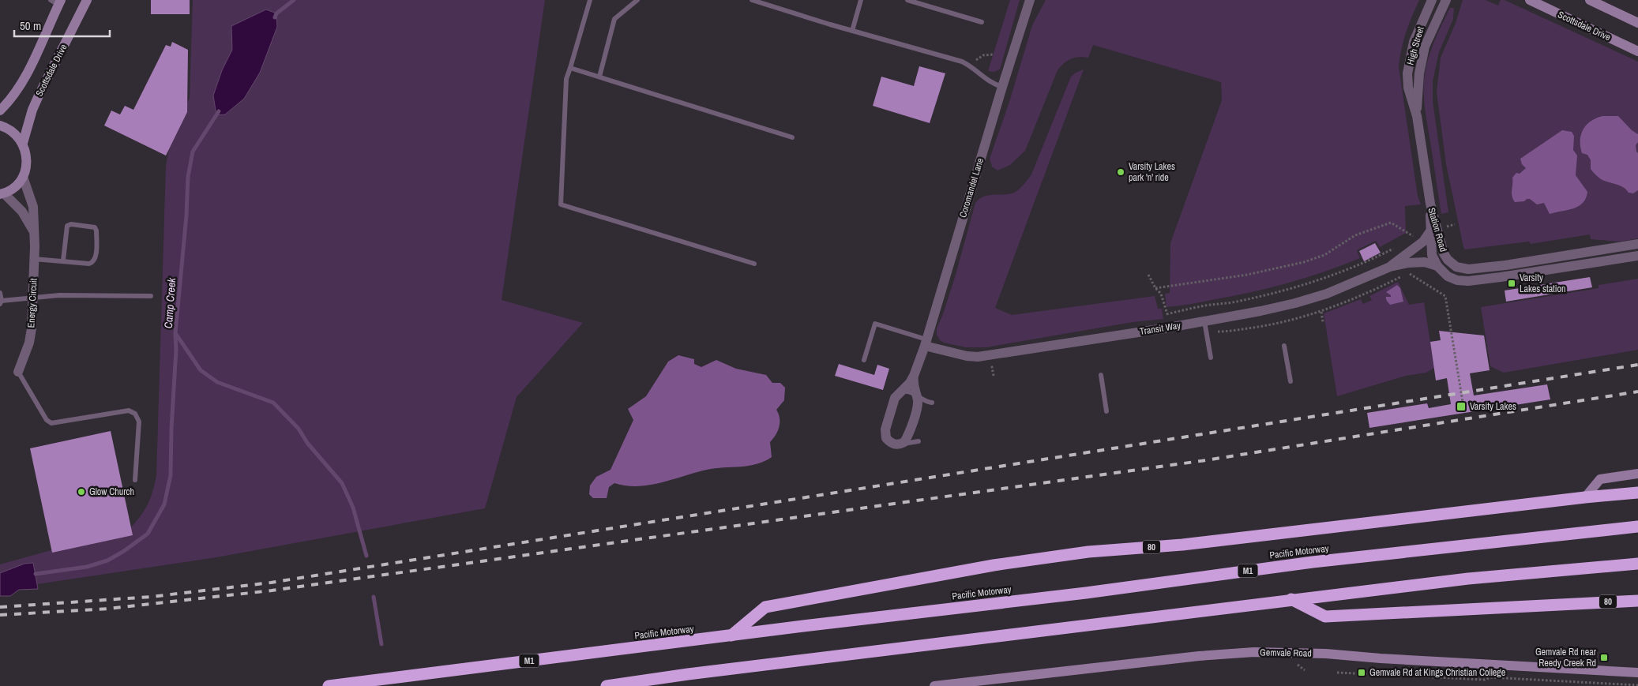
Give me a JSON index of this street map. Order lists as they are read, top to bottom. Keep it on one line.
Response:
{"streets":{"highway":["80","Pacific Motorway","M1"],"main road":["Scottsdale Drive","Gemvale Road"],"street":["High Street","Coromandel Lane","Station Road","Energy Circuit","Transit Way"]},"crossings":[["High Street","Station Road"],["Coromandel Lane","Transit Way"],["Station Road","Transit Way"],["80","Pacific Motorway"]],"water":["Camp Creek"],"places":{"other":["Varsity Lakes park 'n' ride","Glow Church"],"transit":["Varsity Lakes station","Varsity Lakes","Gemvale Rd near Reedy Creek Rd","Gemvale Rd at Kings Christian College"]},"scale_bar":"50 m"}
